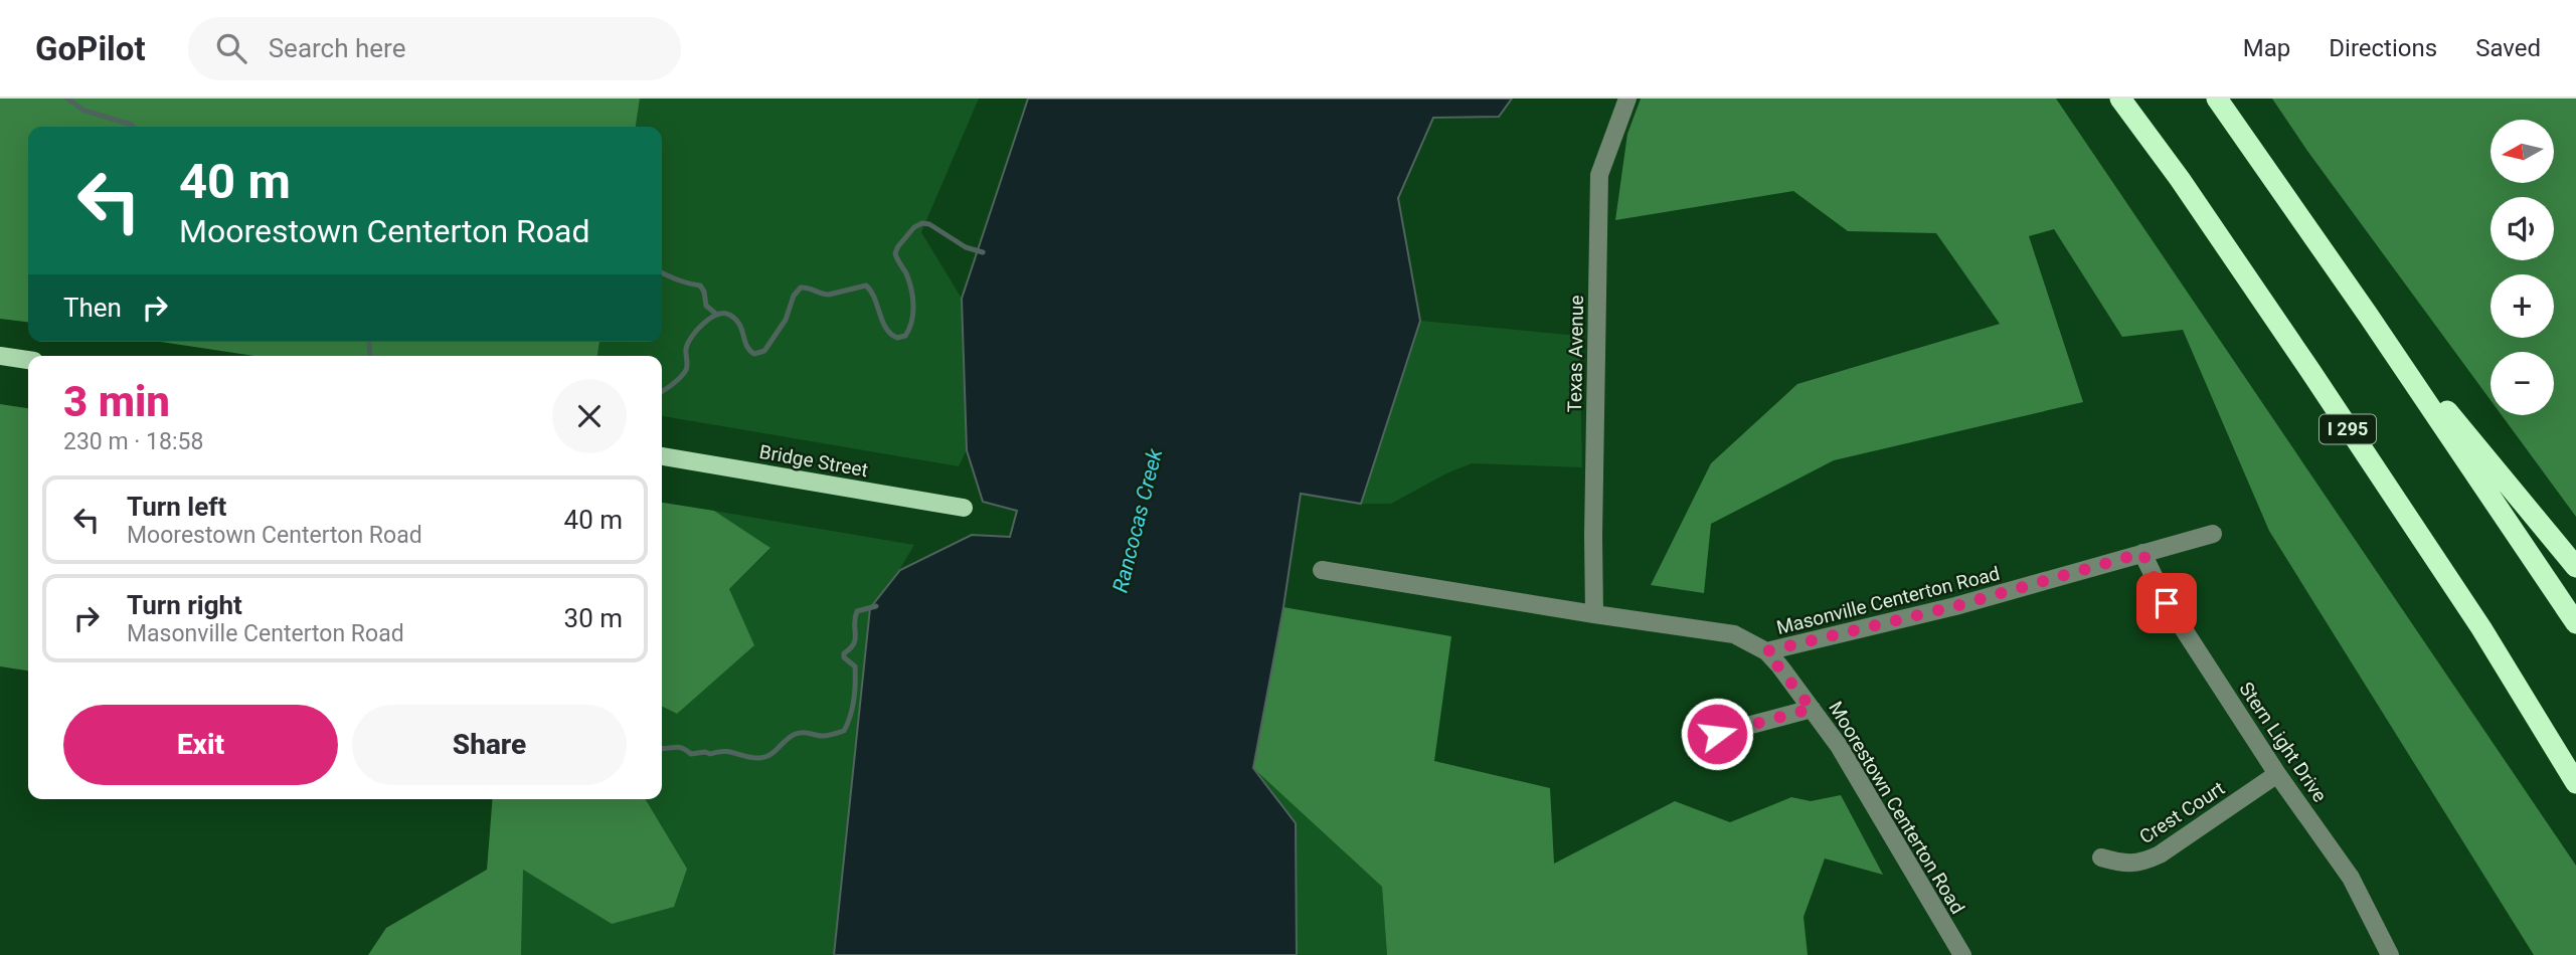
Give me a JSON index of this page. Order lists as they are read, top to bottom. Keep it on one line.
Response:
{"streets":{"highway":["I 295"],"main road":["Bridge Street"],"street":["Texas Avenue","Masonville Centerton Road","Stern Light Drive","Moorestown Centerton Road","Crest Court"]},"crossings":[["Texas Avenue","Masonville Centerton Road"],["Masonville Centerton Road","Stern Light Drive"],["Masonville Centerton Road","Moorestown Centerton Road"],["Stern Light Drive","Crest Court"]],"water":["Rancocas Creek"],"north":"left","page":{"header":"GoPilot","search":"Search here","nav":["Map","Directions","Saved"],"map_buttons":["+","−"],"turn":["40 m","Moorestown Centerton Road"],"then":"Then","heading":["3 min","230 m · 18:58"],"list":[{"name":"Turn left","note":"Moorestown Centerton Road","value":"40 m"},{"name":"Turn right","note":"Masonville Centerton Road","value":"30 m"}],"buttons":["Exit","Share"]}}
